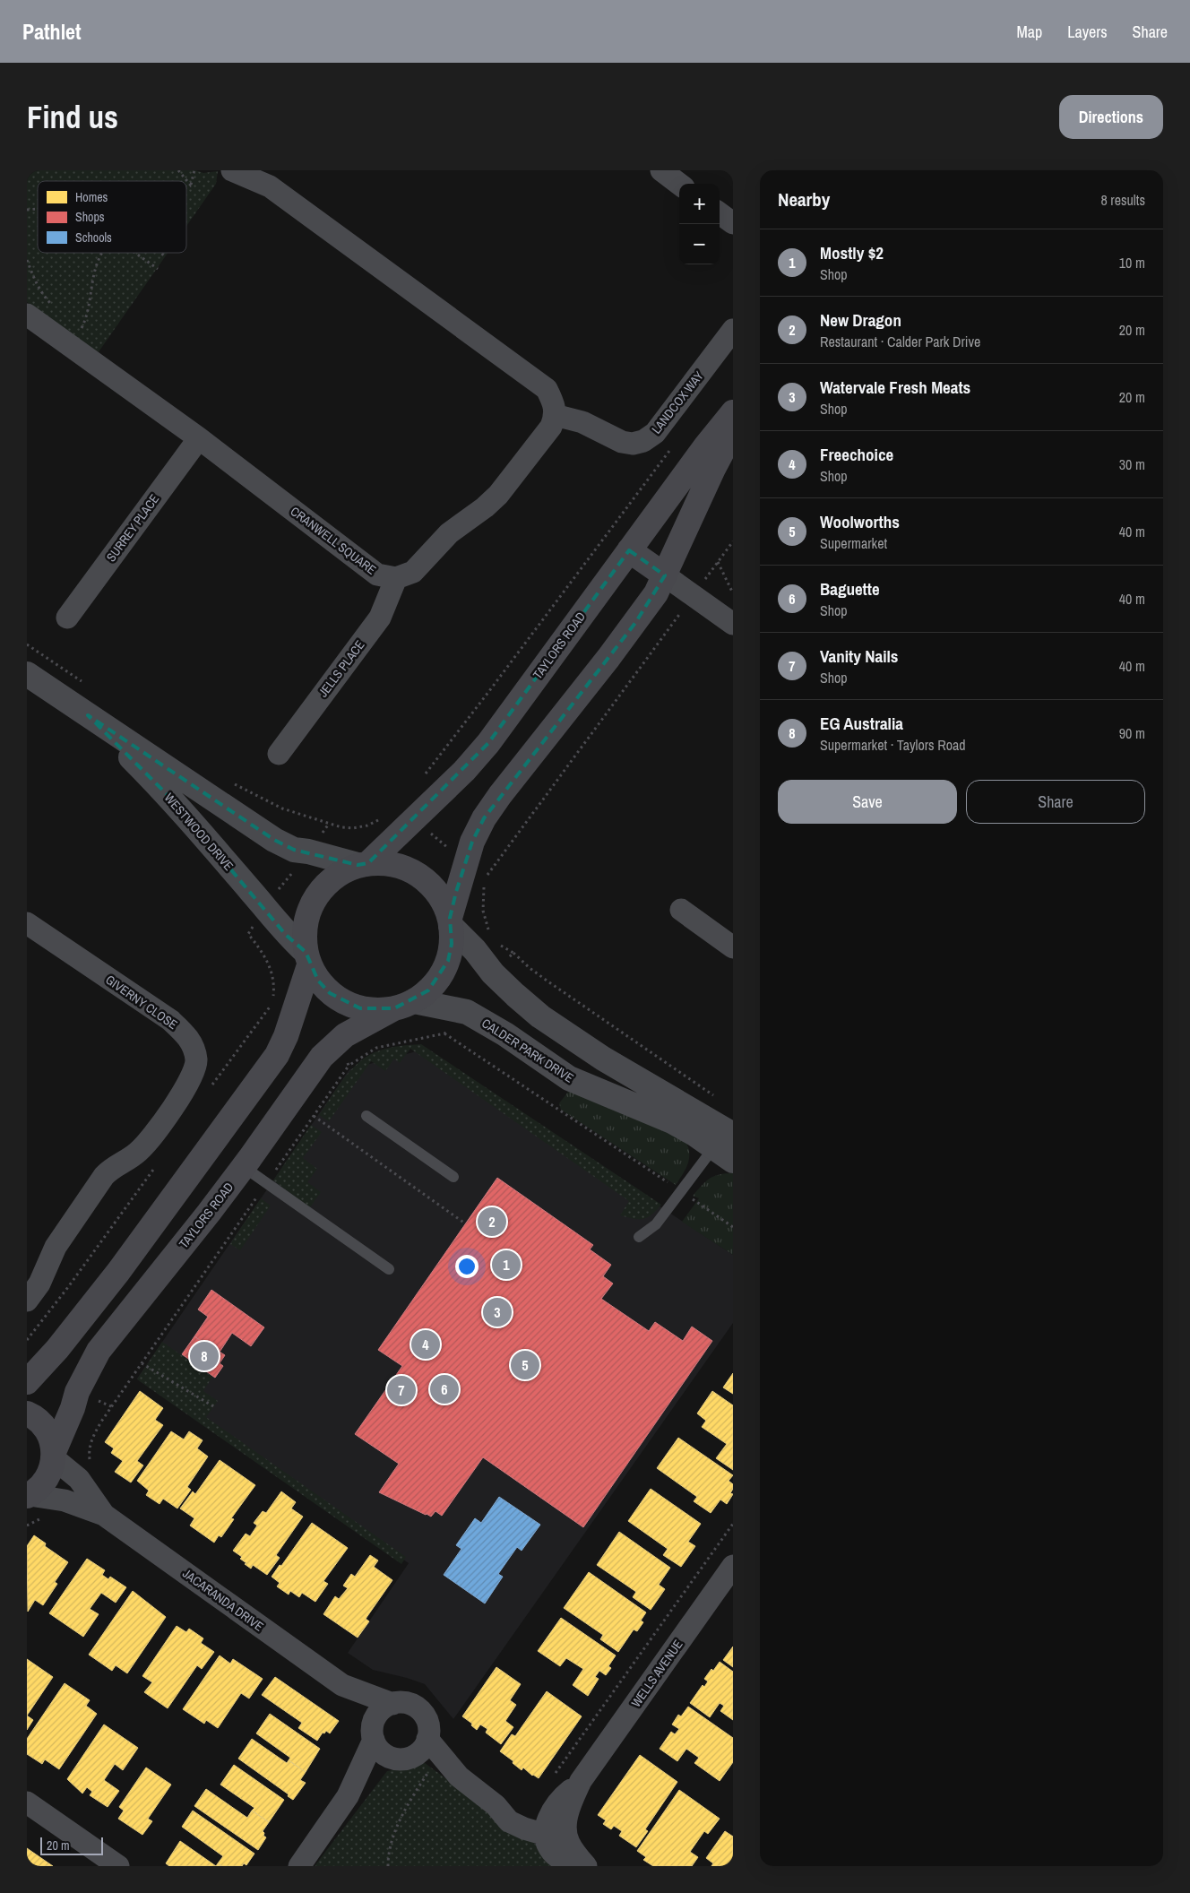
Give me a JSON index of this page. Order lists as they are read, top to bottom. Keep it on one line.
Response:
{"streets":{"main road":["TAYLORS ROAD"],"street":["LANDCOX WAY","SURREY PLACE","CRANWELL SQUARE","JELLS PLACE","WESTWOOD DRIVE","GIVERNY CLOSE","CALDER PARK DRIVE","JACARANDA DRIVE","WELLS AVENUE"]},"crossings":[["SURREY PLACE","CRANWELL SQUARE"],["CRANWELL SQUARE","JELLS PLACE"],["TAYLORS ROAD","WESTWOOD DRIVE"],["TAYLORS ROAD","CALDER PARK DRIVE"],["TAYLORS ROAD","JACARANDA DRIVE"],["WESTWOOD DRIVE","CALDER PARK DRIVE"]],"legend":["Homes","Shops","Schools"],"scale_bar":"20 m","page":{"header":"Pathlet","nav":["Map","Layers","Share"],"buttons":["Directions",["Save","Share"]],"title":"Find us","heading":["Nearby","8 results"],"map_buttons":["+","−"],"list":[{"mark":"1","name":"Mostly $2","note":"Shop","value":"10 m"},{"mark":"2","name":"New Dragon","note":"Restaurant · Calder Park Drive","value":"20 m"},{"mark":"3","name":"Watervale Fresh Meats","note":"Shop","value":"20 m"},{"mark":"4","name":"Freechoice","note":"Shop","value":"30 m"},{"mark":"5","name":"Woolworths","note":"Supermarket","value":"40 m"},{"mark":"6","name":"Baguette","note":"Shop","value":"40 m"},{"mark":"7","name":"Vanity Nails","note":"Shop","value":"40 m"},{"mark":"8","name":"EG Australia","note":"Supermarket · Taylors Road","value":"90 m"}],"pins":["2","1","3","4","8","5","6","7"],"scale":"20 m"}}
